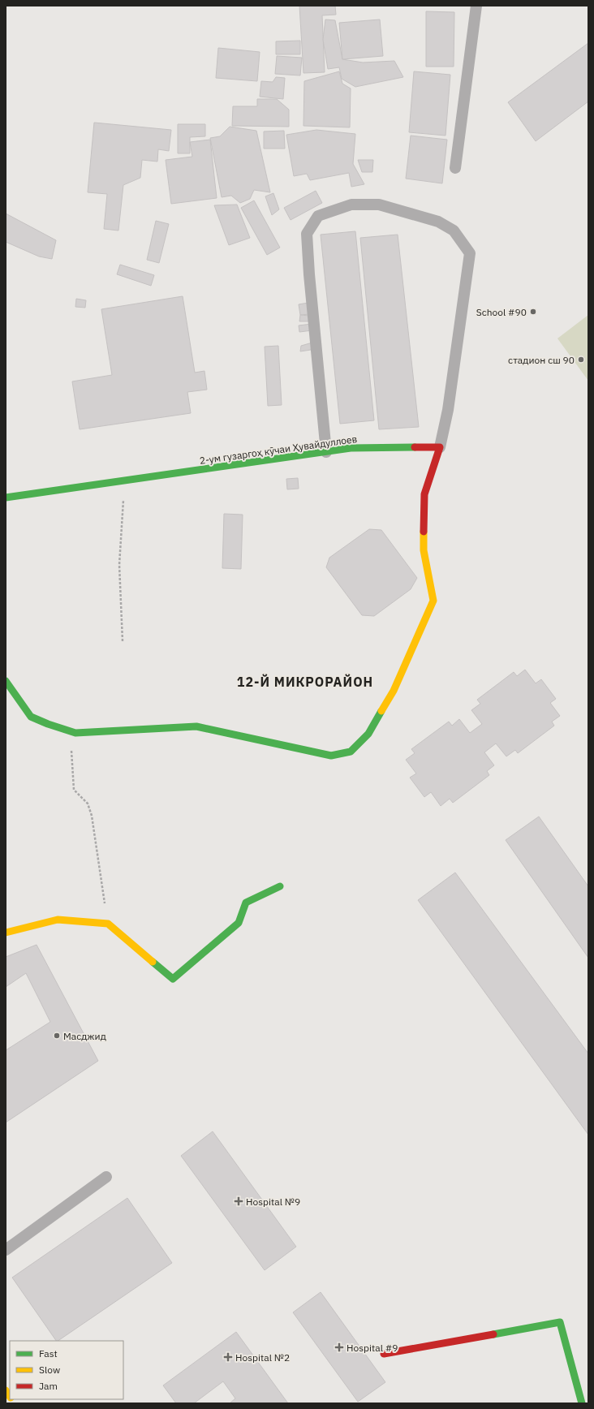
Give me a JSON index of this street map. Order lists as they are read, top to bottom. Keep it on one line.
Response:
{"streets":{"street":["2-ум гузаргоҳ кӯчаи Ҳувайдуллоев"]},"districts":["12-Й МИКРОРАЙОН"],"places":{"other":["School #90","стадион сш 90","Масджид"],"health":["Hospital №9","Hospital #9","Hospital №2"]},"legend":["Fast","Slow","Jam"]}
